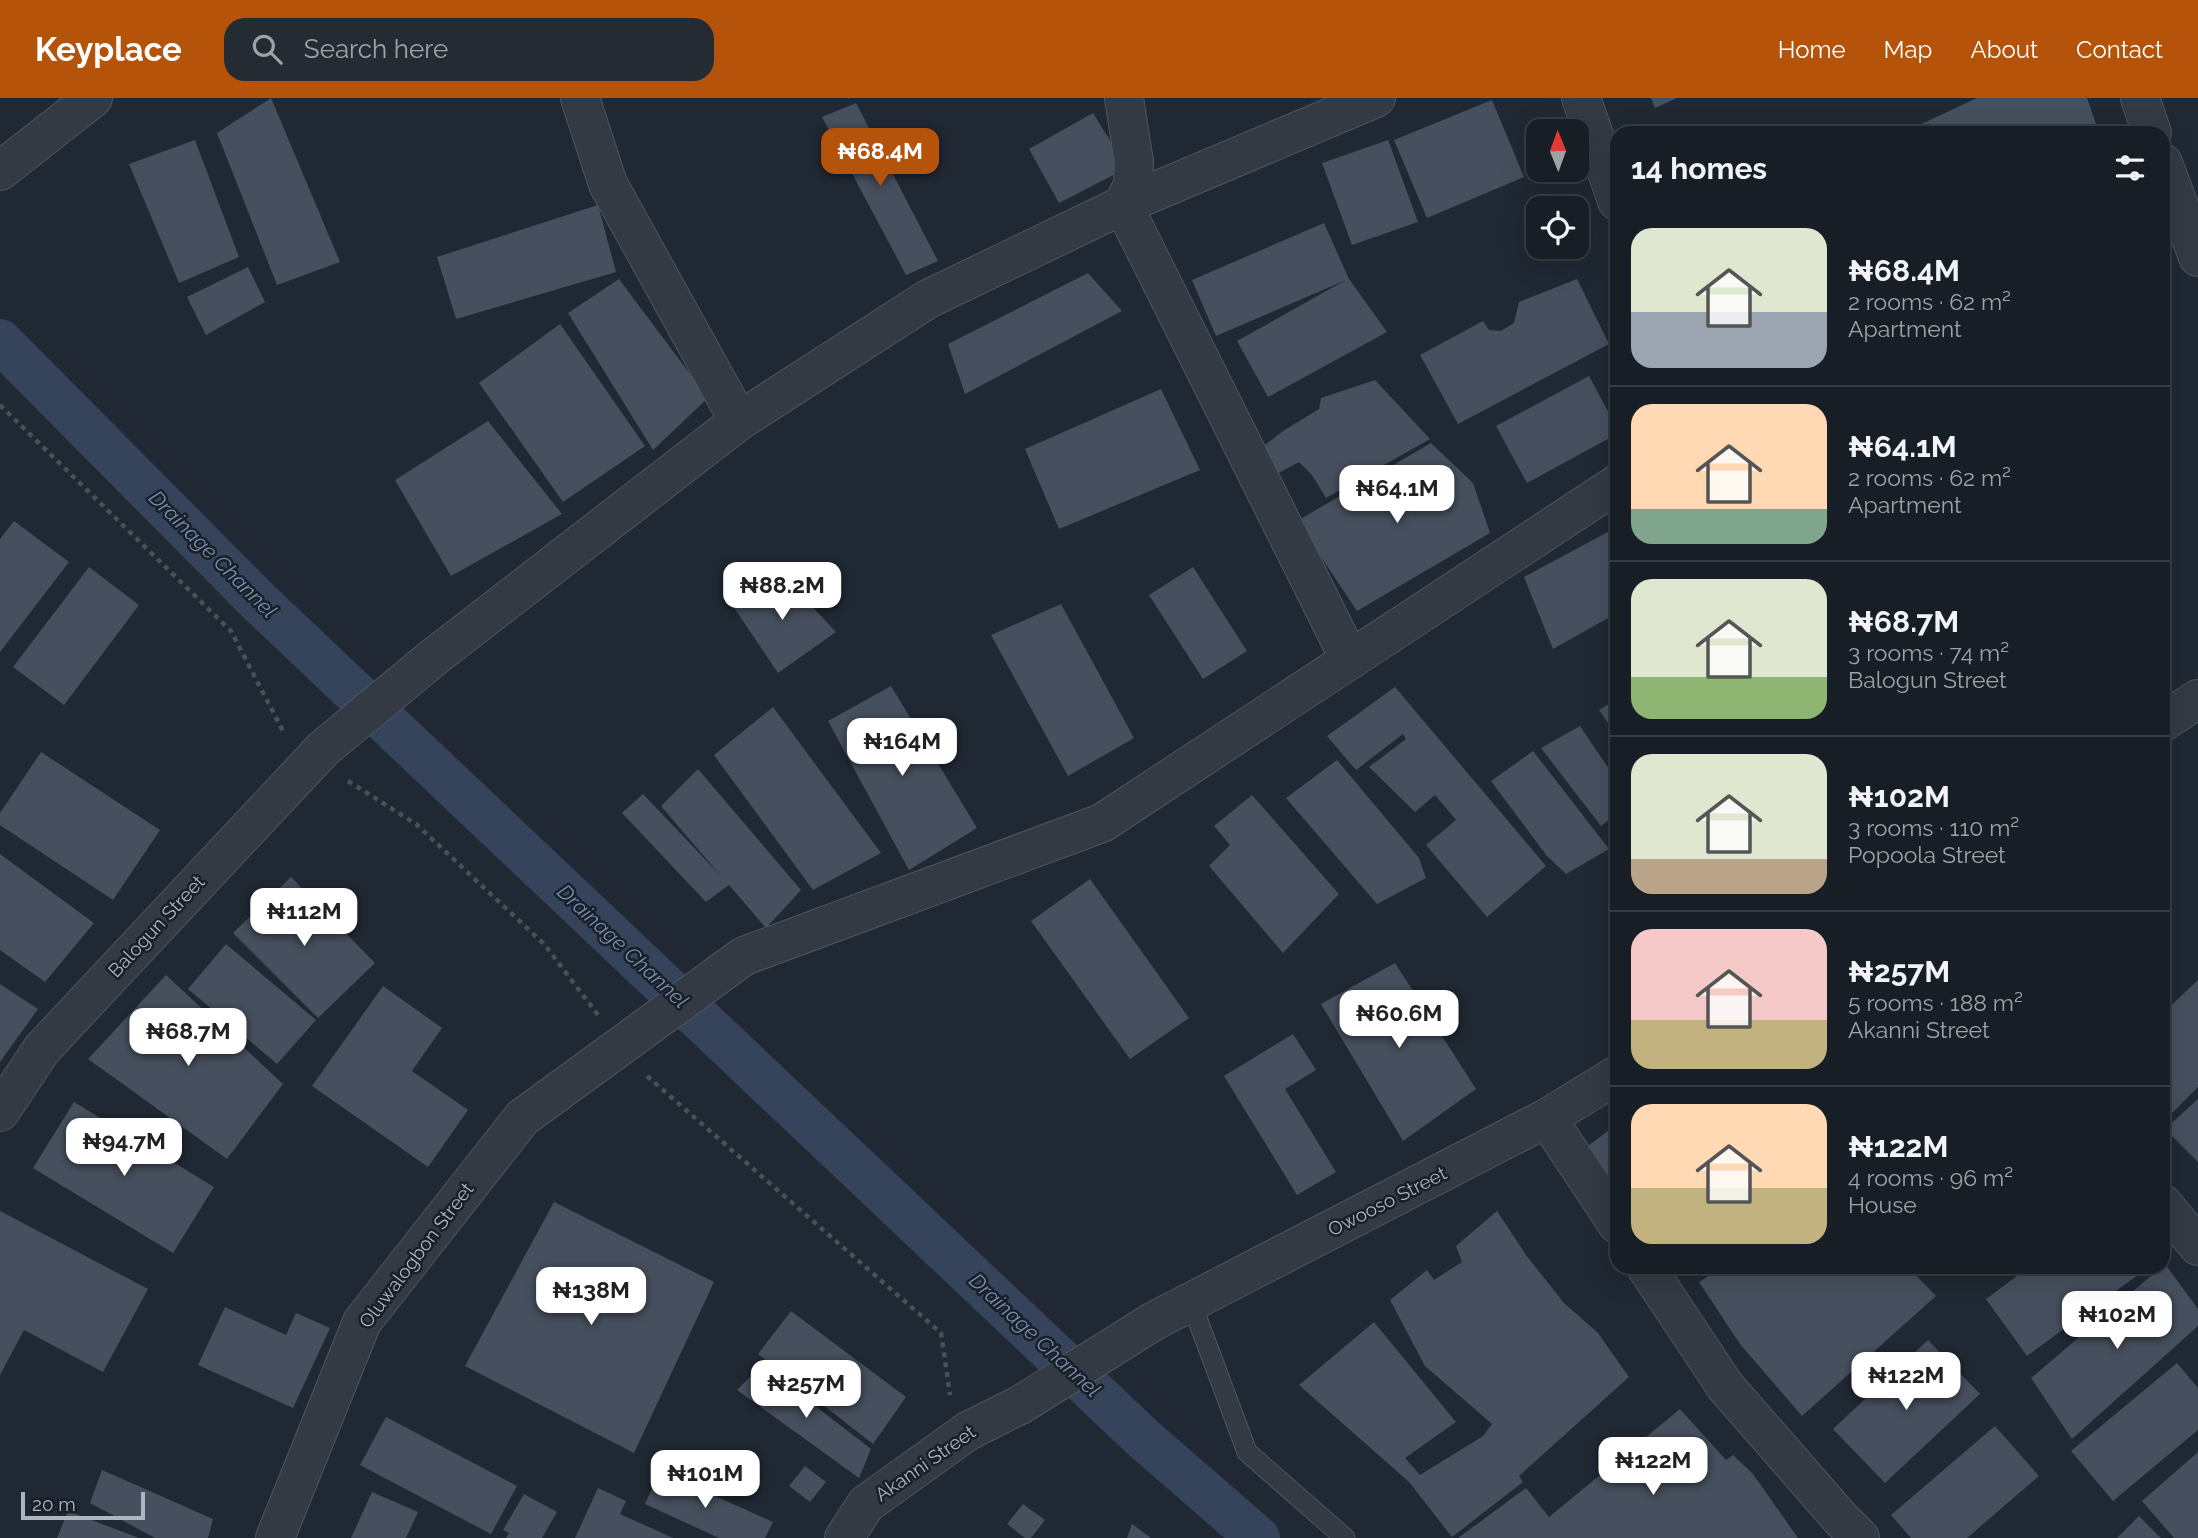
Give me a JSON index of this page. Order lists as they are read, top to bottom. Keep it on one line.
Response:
{"streets":{"street":["Balogun Street","Owooso Street","Oluwalogbon Street","Akanni Street"]},"crossings":[["Owooso Street","Akanni Street"]],"water":["Drainage Channel"],"scale_bar":"20 m","north":"top","page":{"header":"Keyplace","search":"Search here","nav":["Home","Map","About","Contact"],"heading":"14 homes","price":["₦68.4M","₦64.1M","₦88.2M","₦164M","₦112M","₦60.6M","₦68.7M","₦94.7M","₦138M","₦102M","₦122M","₦257M","₦122M","₦101M"],"list":[{"name":"₦68.4M","note":"2 rooms · 62 m² · Apartment"},{"name":"₦64.1M","note":"2 rooms · 62 m² · Apartment"},{"name":"₦68.7M","note":"3 rooms · 74 m² · Balogun Street"},{"name":"₦102M","note":"3 rooms · 110 m² · Popoola Street"},{"name":"₦257M","note":"5 rooms · 188 m² · Akanni Street"},{"name":"₦122M","note":"4 rooms · 96 m² · House"}],"scale":"20 m"}}
